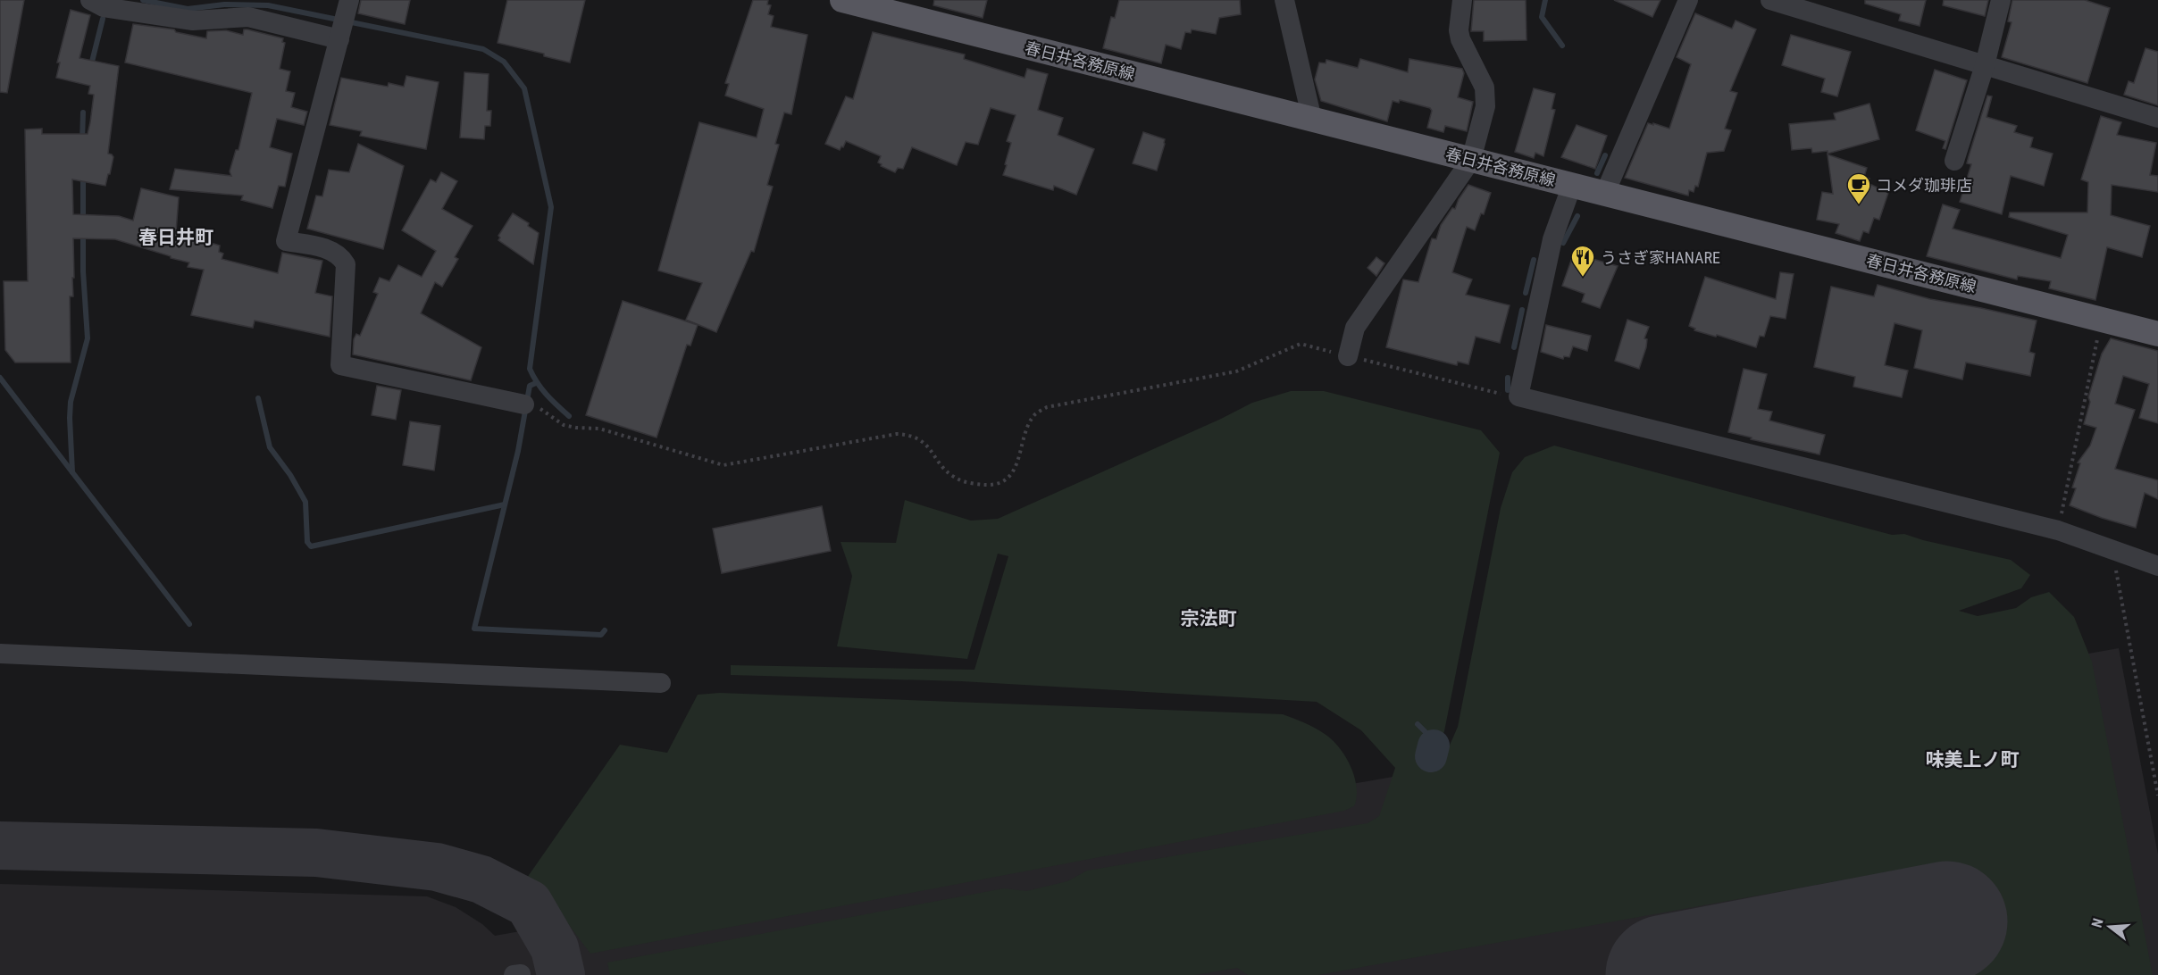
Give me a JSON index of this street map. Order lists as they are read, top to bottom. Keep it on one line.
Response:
{"streets":{"main road":["春日井各務原線"]},"districts":["春日井町","宗法町","味美上ノ町"],"places":{"cafe":["コメダ珈琲店"],"restaurant":["うさぎ家HANARE"]},"north":"left"}
